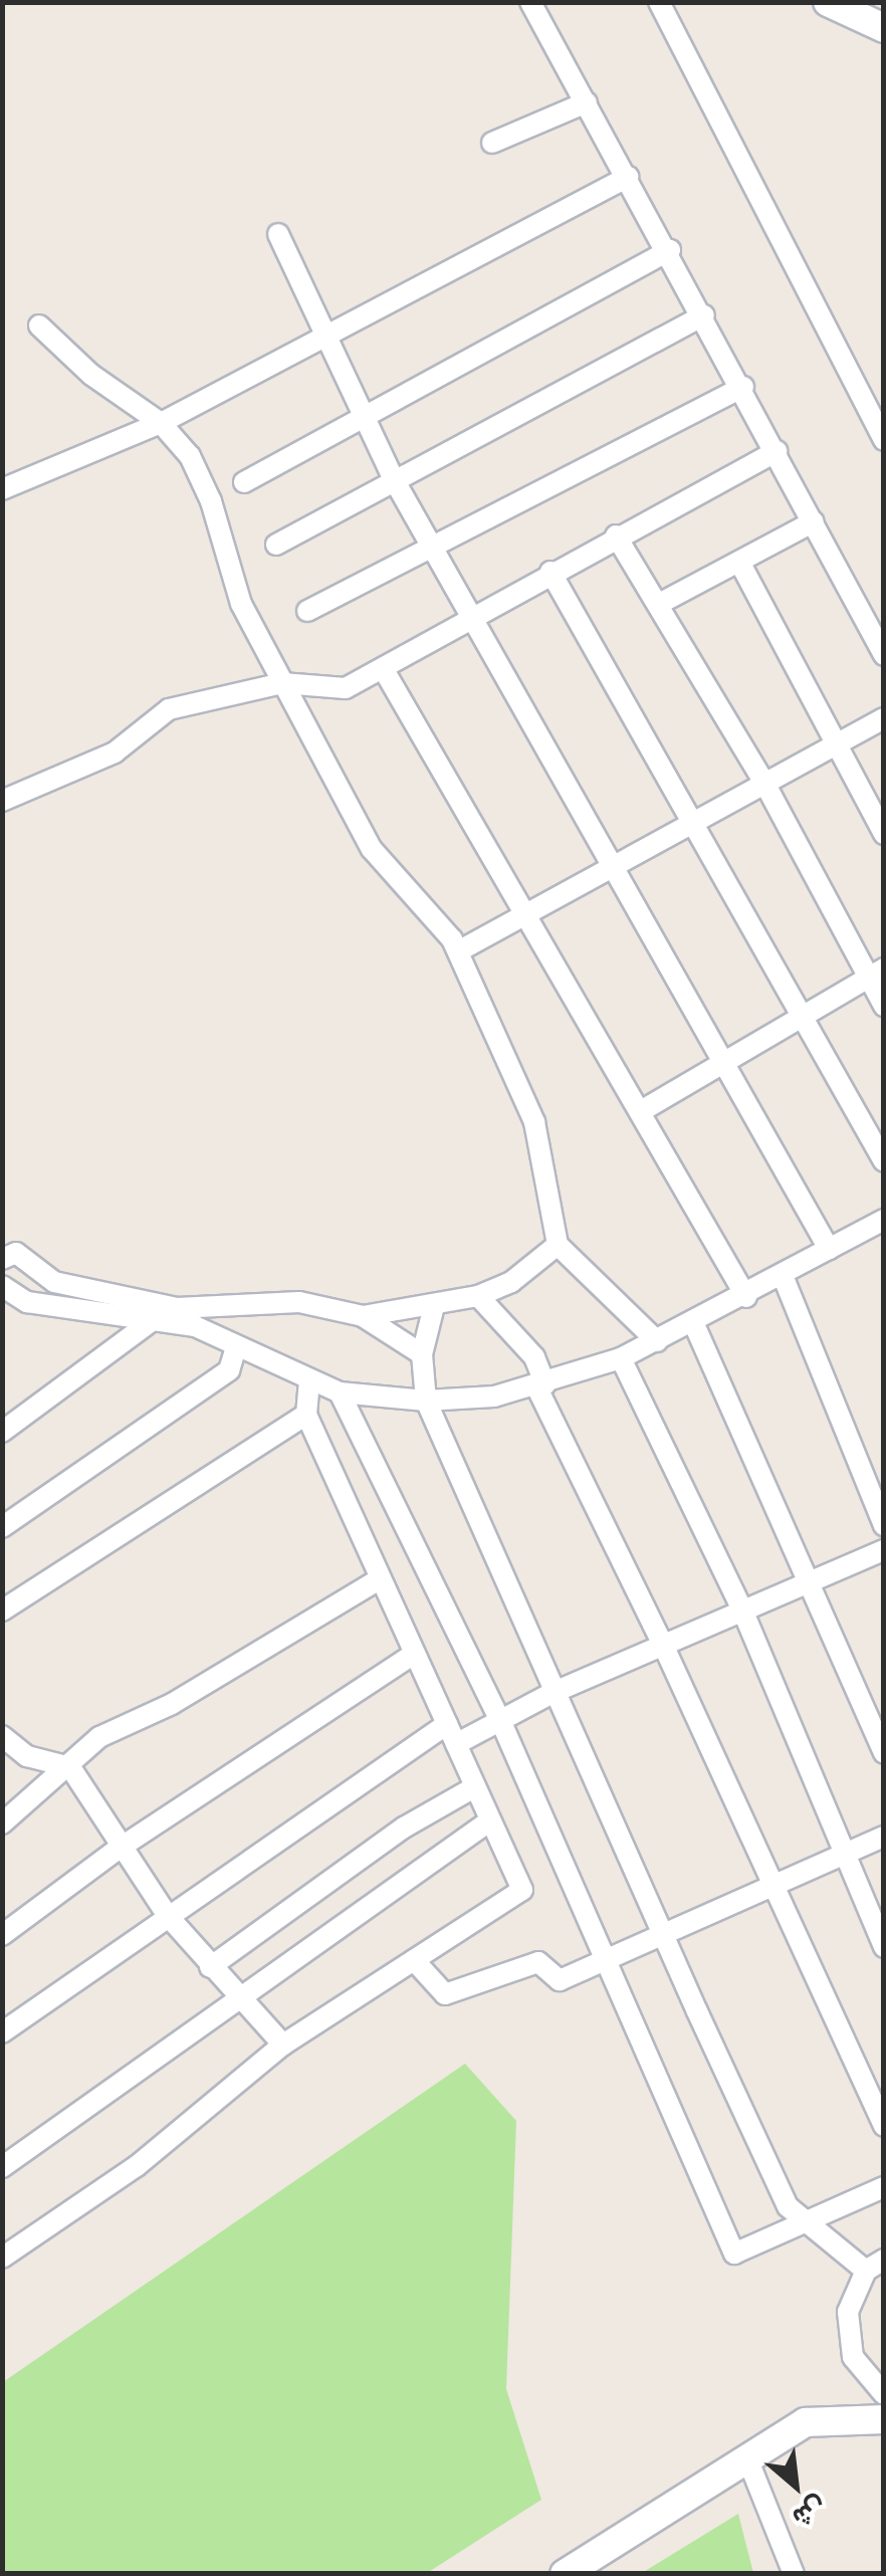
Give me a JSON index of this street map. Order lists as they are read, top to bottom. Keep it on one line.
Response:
{"north":"bottom right"}
